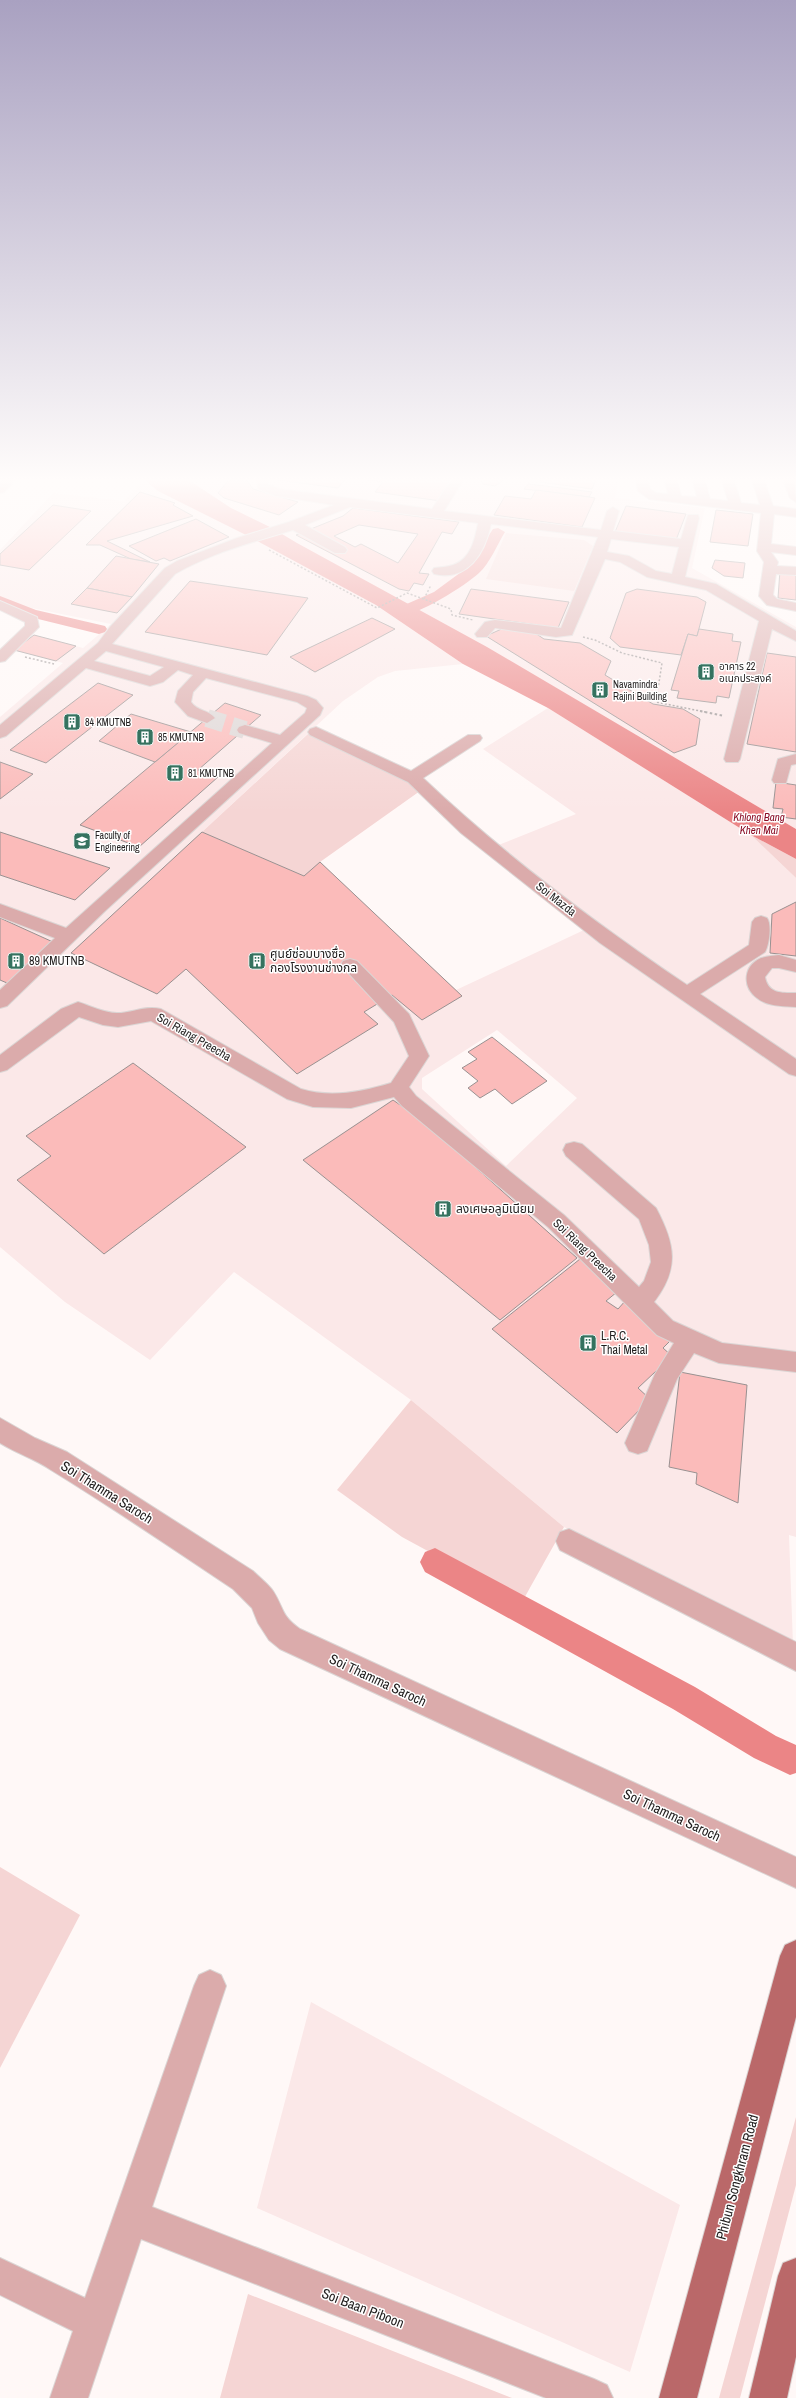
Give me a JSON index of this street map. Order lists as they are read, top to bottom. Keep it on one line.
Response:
{"streets":{"main road":["Phibun Songkhram Road"],"street":["Soi Mazda","Soi Riang Preecha","Soi Thamma Saroch","Soi Baan Piboon"]},"water":["Khlong Bang Khen Mai"],"places":{"building":["อาคาร 22 อเนกประสงค์","Navamindra Rajini Building","84 KMUTNB","85 KMUTNB","81 KMUTNB","89 KMUTNB","ศูนย์ซ่อมบางซื่อ กองโรงงานช่างกล","ลงเศษอลูมิเนียม","L.R.C. Thai Metal"],"school or university":["Faculty of Engineering"]}}
